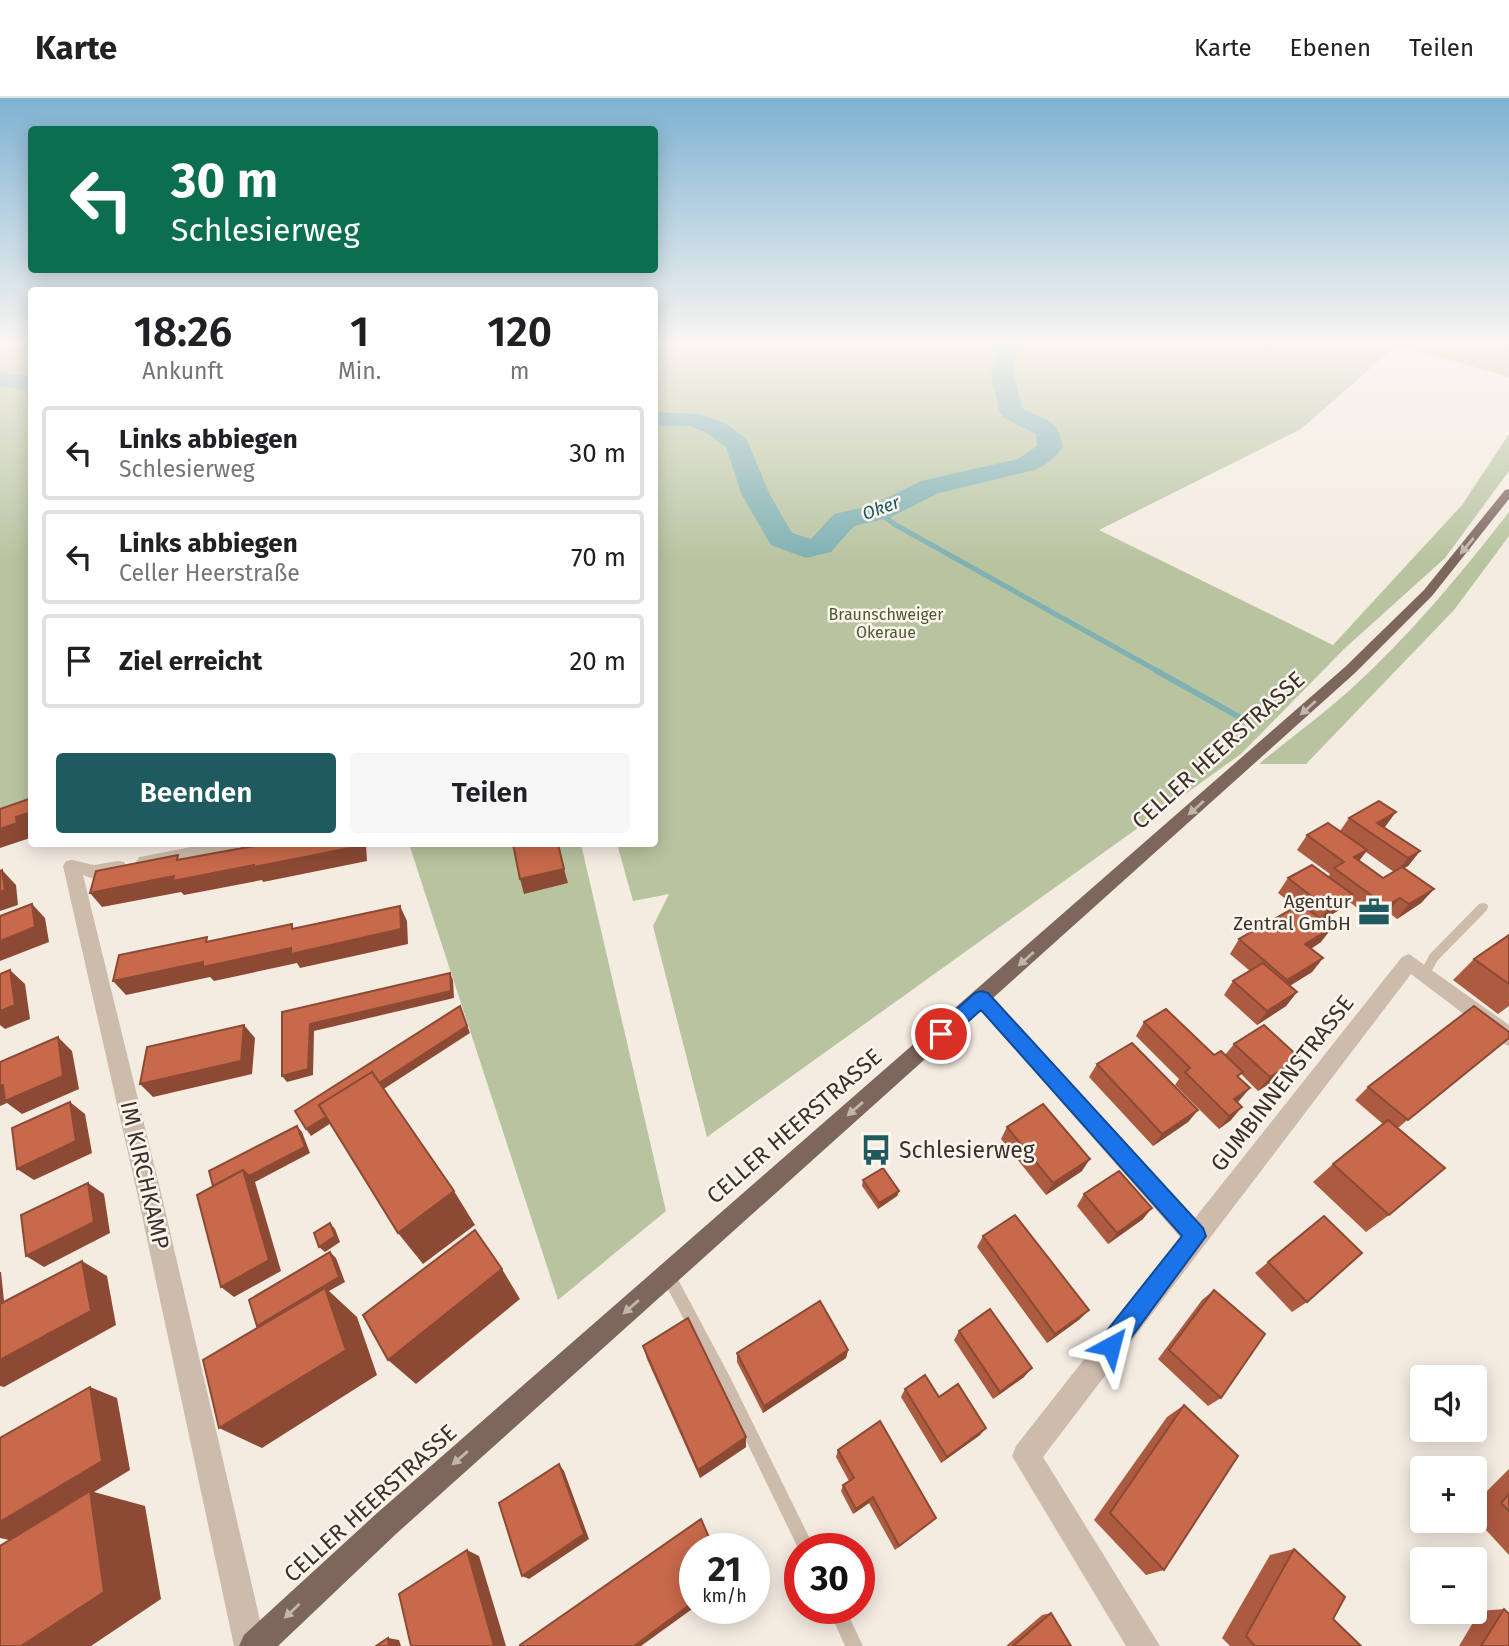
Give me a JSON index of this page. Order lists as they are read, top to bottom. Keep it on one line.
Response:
{"streets":{"main road":["CELLER HEERSTRASSE"],"street":["GUMBINNENSTRASSE","IM KIRCHKAMP"]},"crossings":[["CELLER HEERSTRASSE","IM KIRCHKAMP"]],"one_way":["CELLER HEERSTRASSE"],"water":["Oker"],"parks":["Braunschweiger Okeraue"],"places":{"office":["Agentur Zentral GmbH"],"bus stop":["Schlesierweg"]},"page":{"header":"Karte","nav":["Karte","Ebenen","Teilen"],"turn":["30 m","Schlesierweg"],"eta":["18:26","Ankunft","1","Min.","120","m"],"list":[{"name":"Links abbiegen","note":"Schlesierweg","value":"30 m"},{"name":"Links abbiegen","note":"Celler Heerstraße","value":"70 m"},{"name":"Ziel erreicht","value":"20 m"}],"buttons":["Beenden","Teilen"],"map_buttons":["+","−"],"speed":"21 km/h","limit":"30"}}
